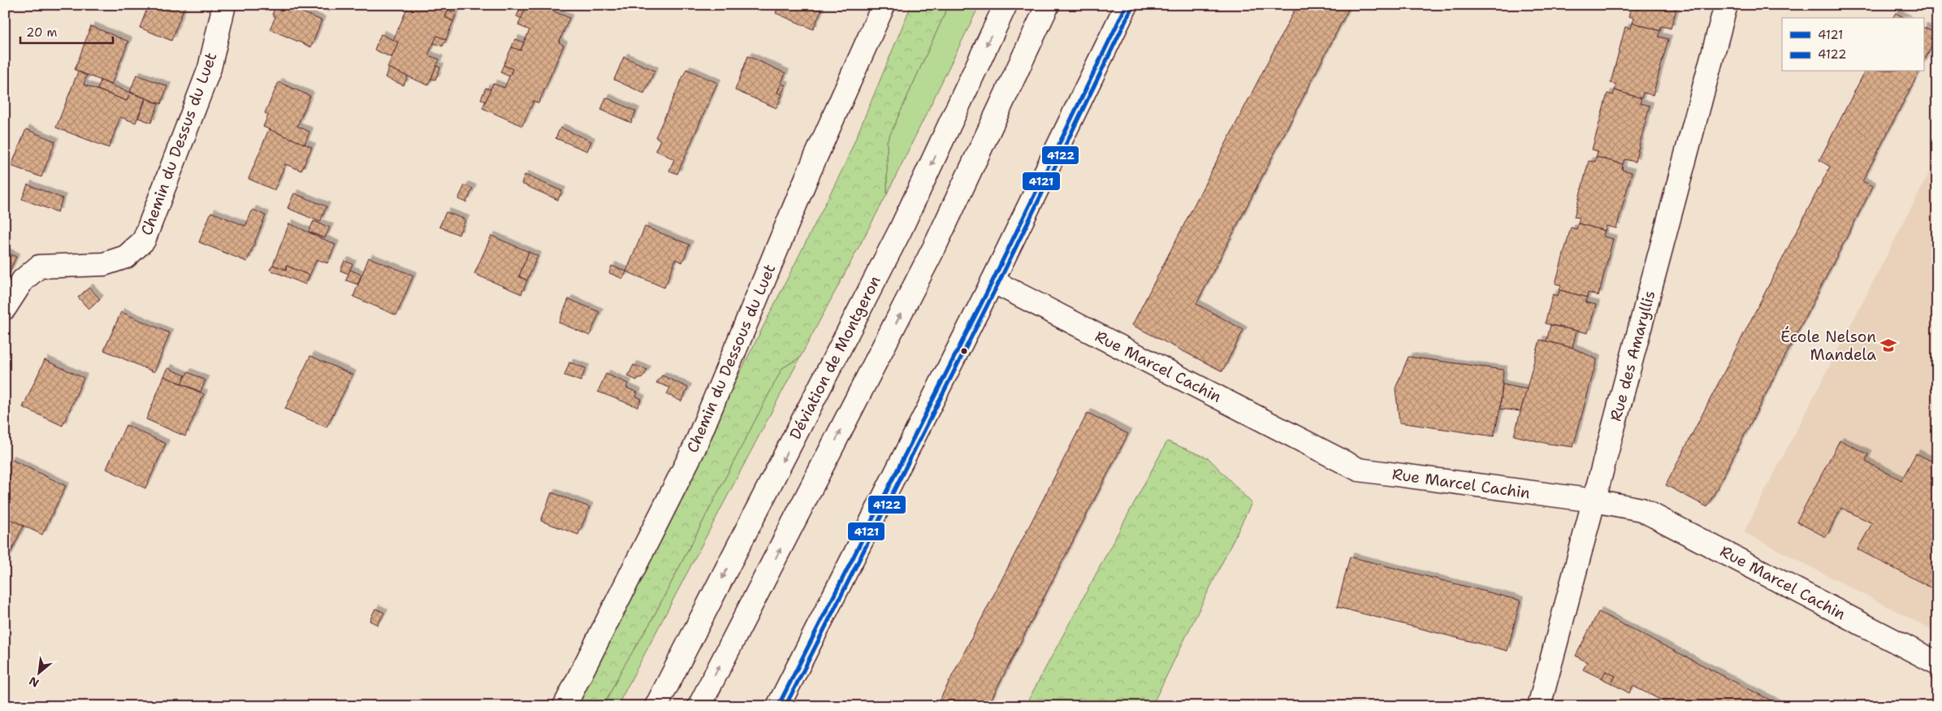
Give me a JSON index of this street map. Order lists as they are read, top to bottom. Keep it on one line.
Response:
{"streets":{"street":["Chemin du Dessus du Luet","Rue des Amaryllis","Déviation de Montgeron","Chemin du Dessous du Luet","Rue Marcel Cachin"]},"crossings":[["Rue des Amaryllis","Rue Marcel Cachin"]],"places":{"school or university":["École Nelson Mandela"]},"lines":["transit line 4121","transit line 4122"],"legend":["4121","4122"],"scale_bar":"20 m","north":"bottom left"}
